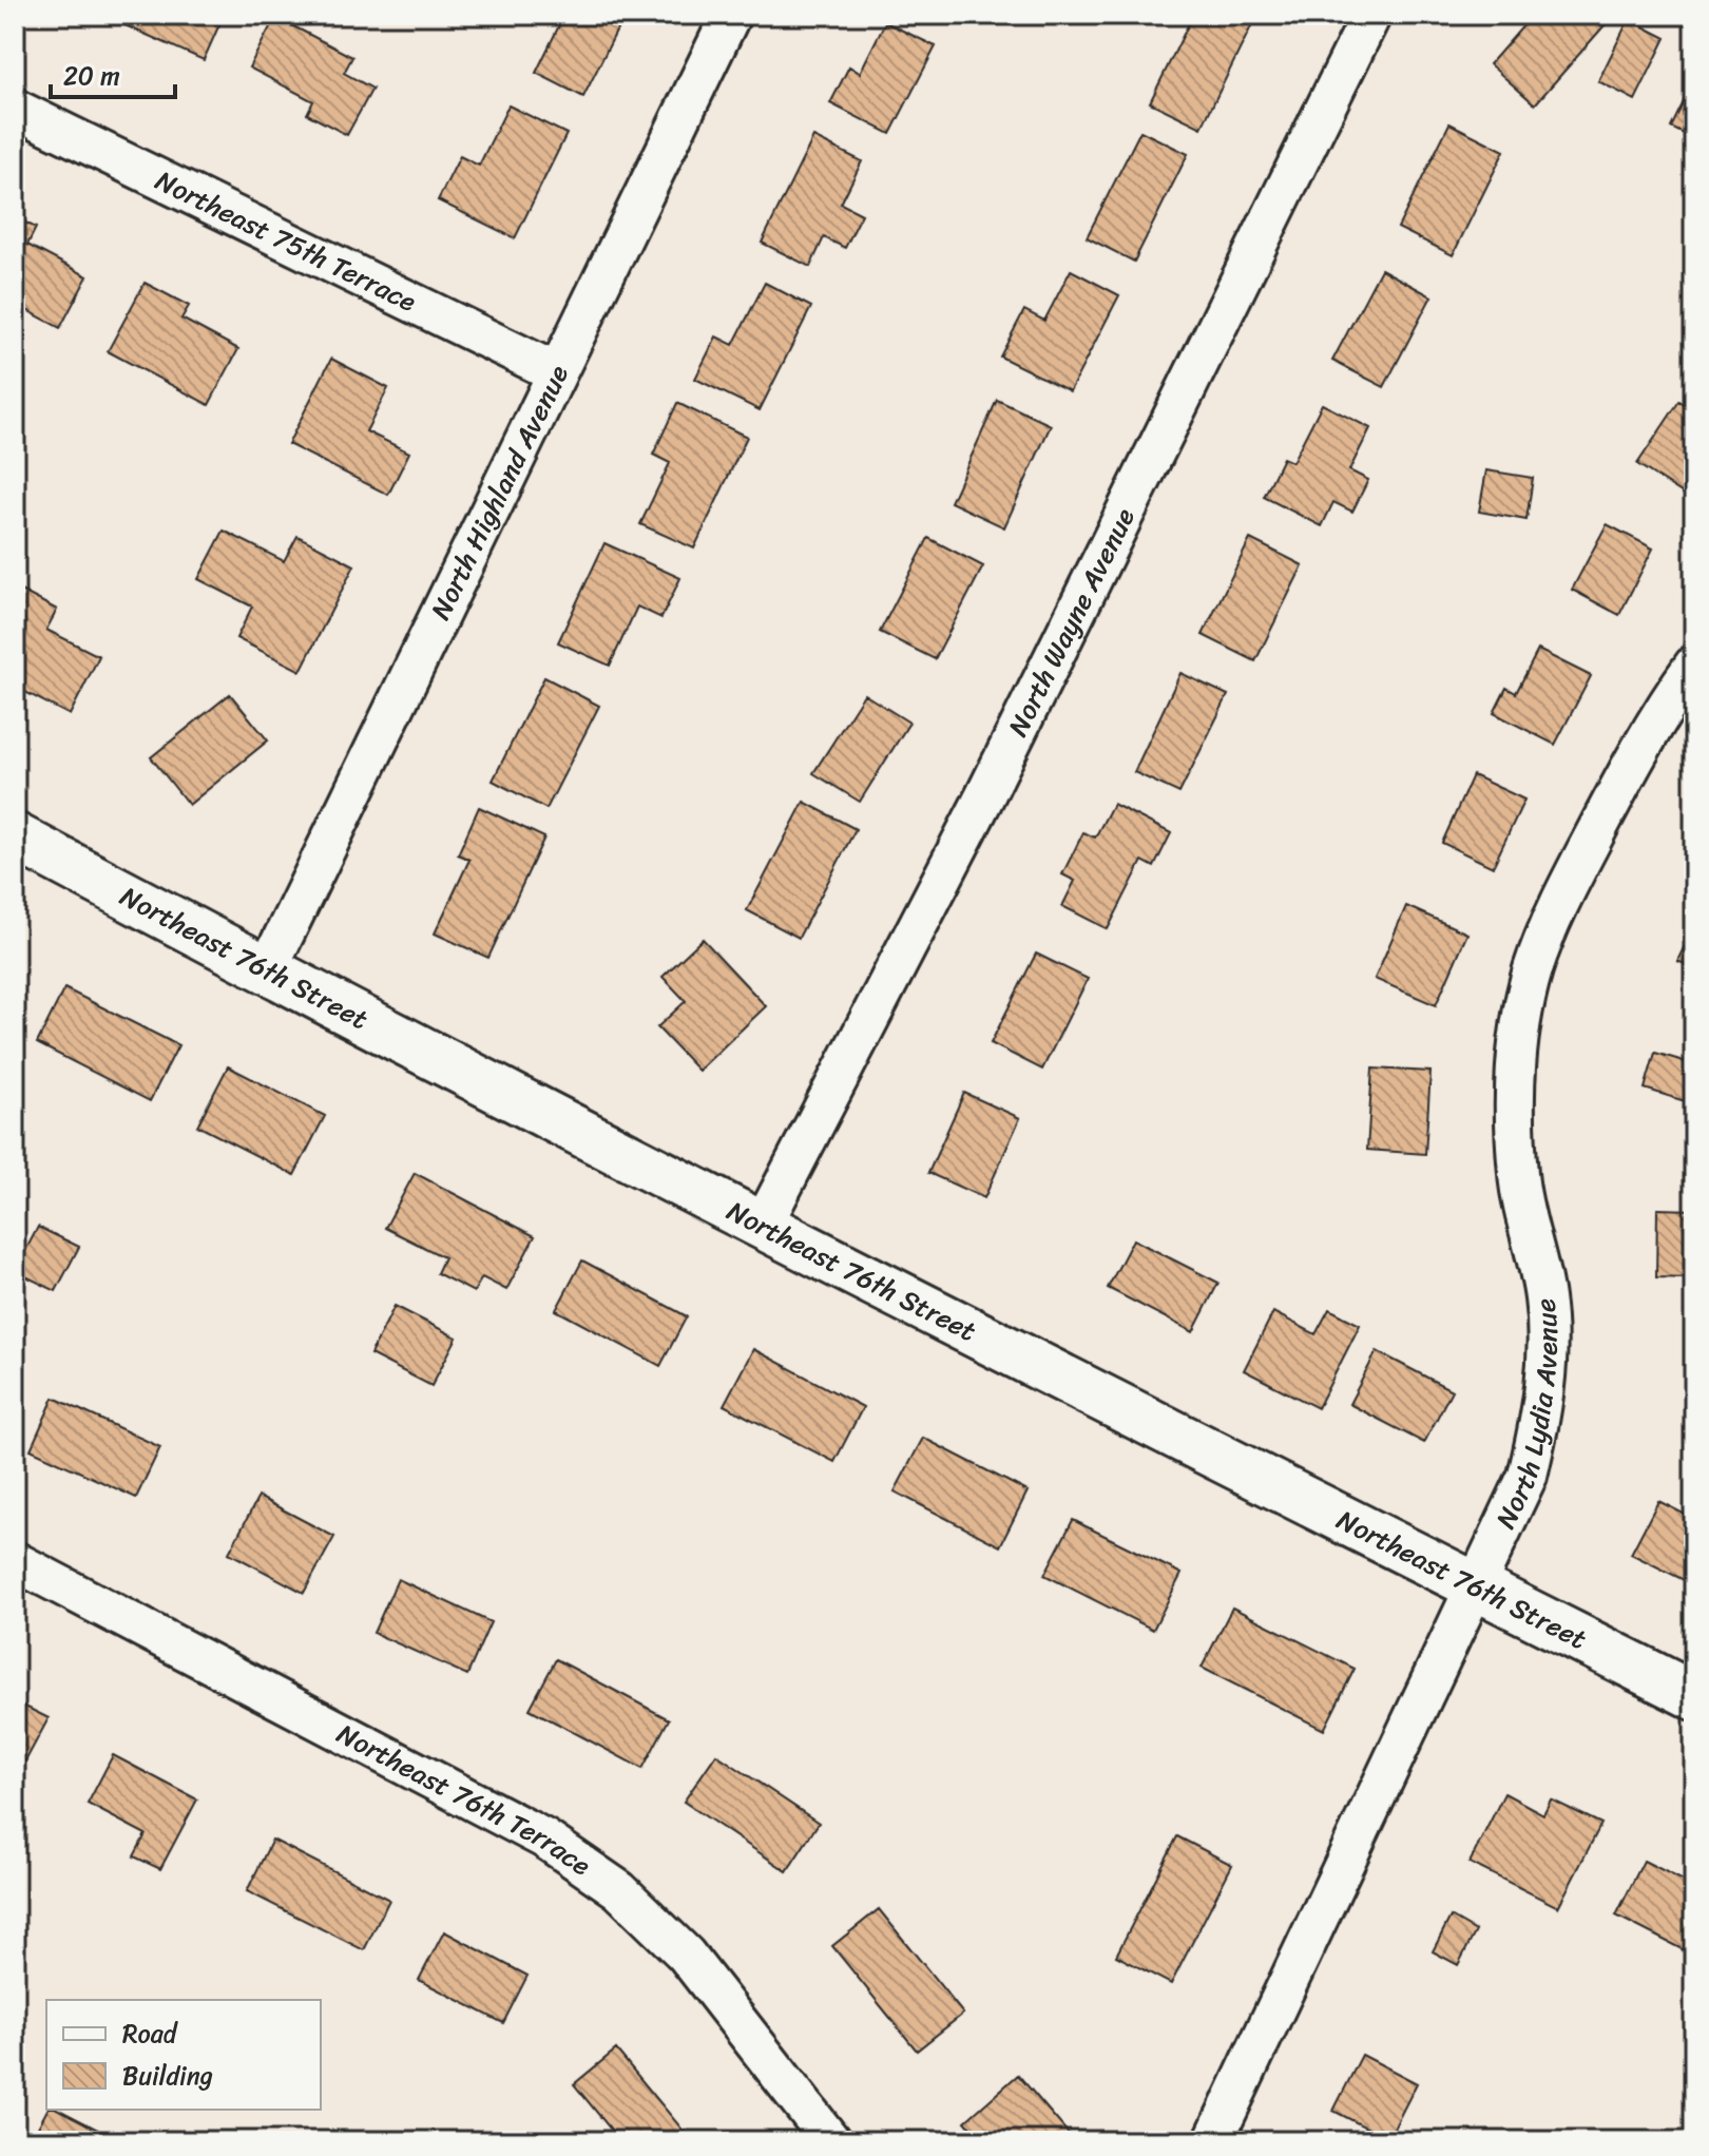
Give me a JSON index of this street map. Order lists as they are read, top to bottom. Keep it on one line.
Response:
{"streets":{"street":["Northeast 75th Terrace","North Highland Avenue","North Wayne Avenue","Northeast 76th Street","North Lydia Avenue","Northeast 76th Terrace"]},"crossings":[["Northeast 75th Terrace","North Highland Avenue"],["North Highland Avenue","Northeast 76th Street"],["North Wayne Avenue","Northeast 76th Street"],["Northeast 76th Street","North Lydia Avenue"]],"legend":["Road","Building"],"scale_bar":"20 m"}
